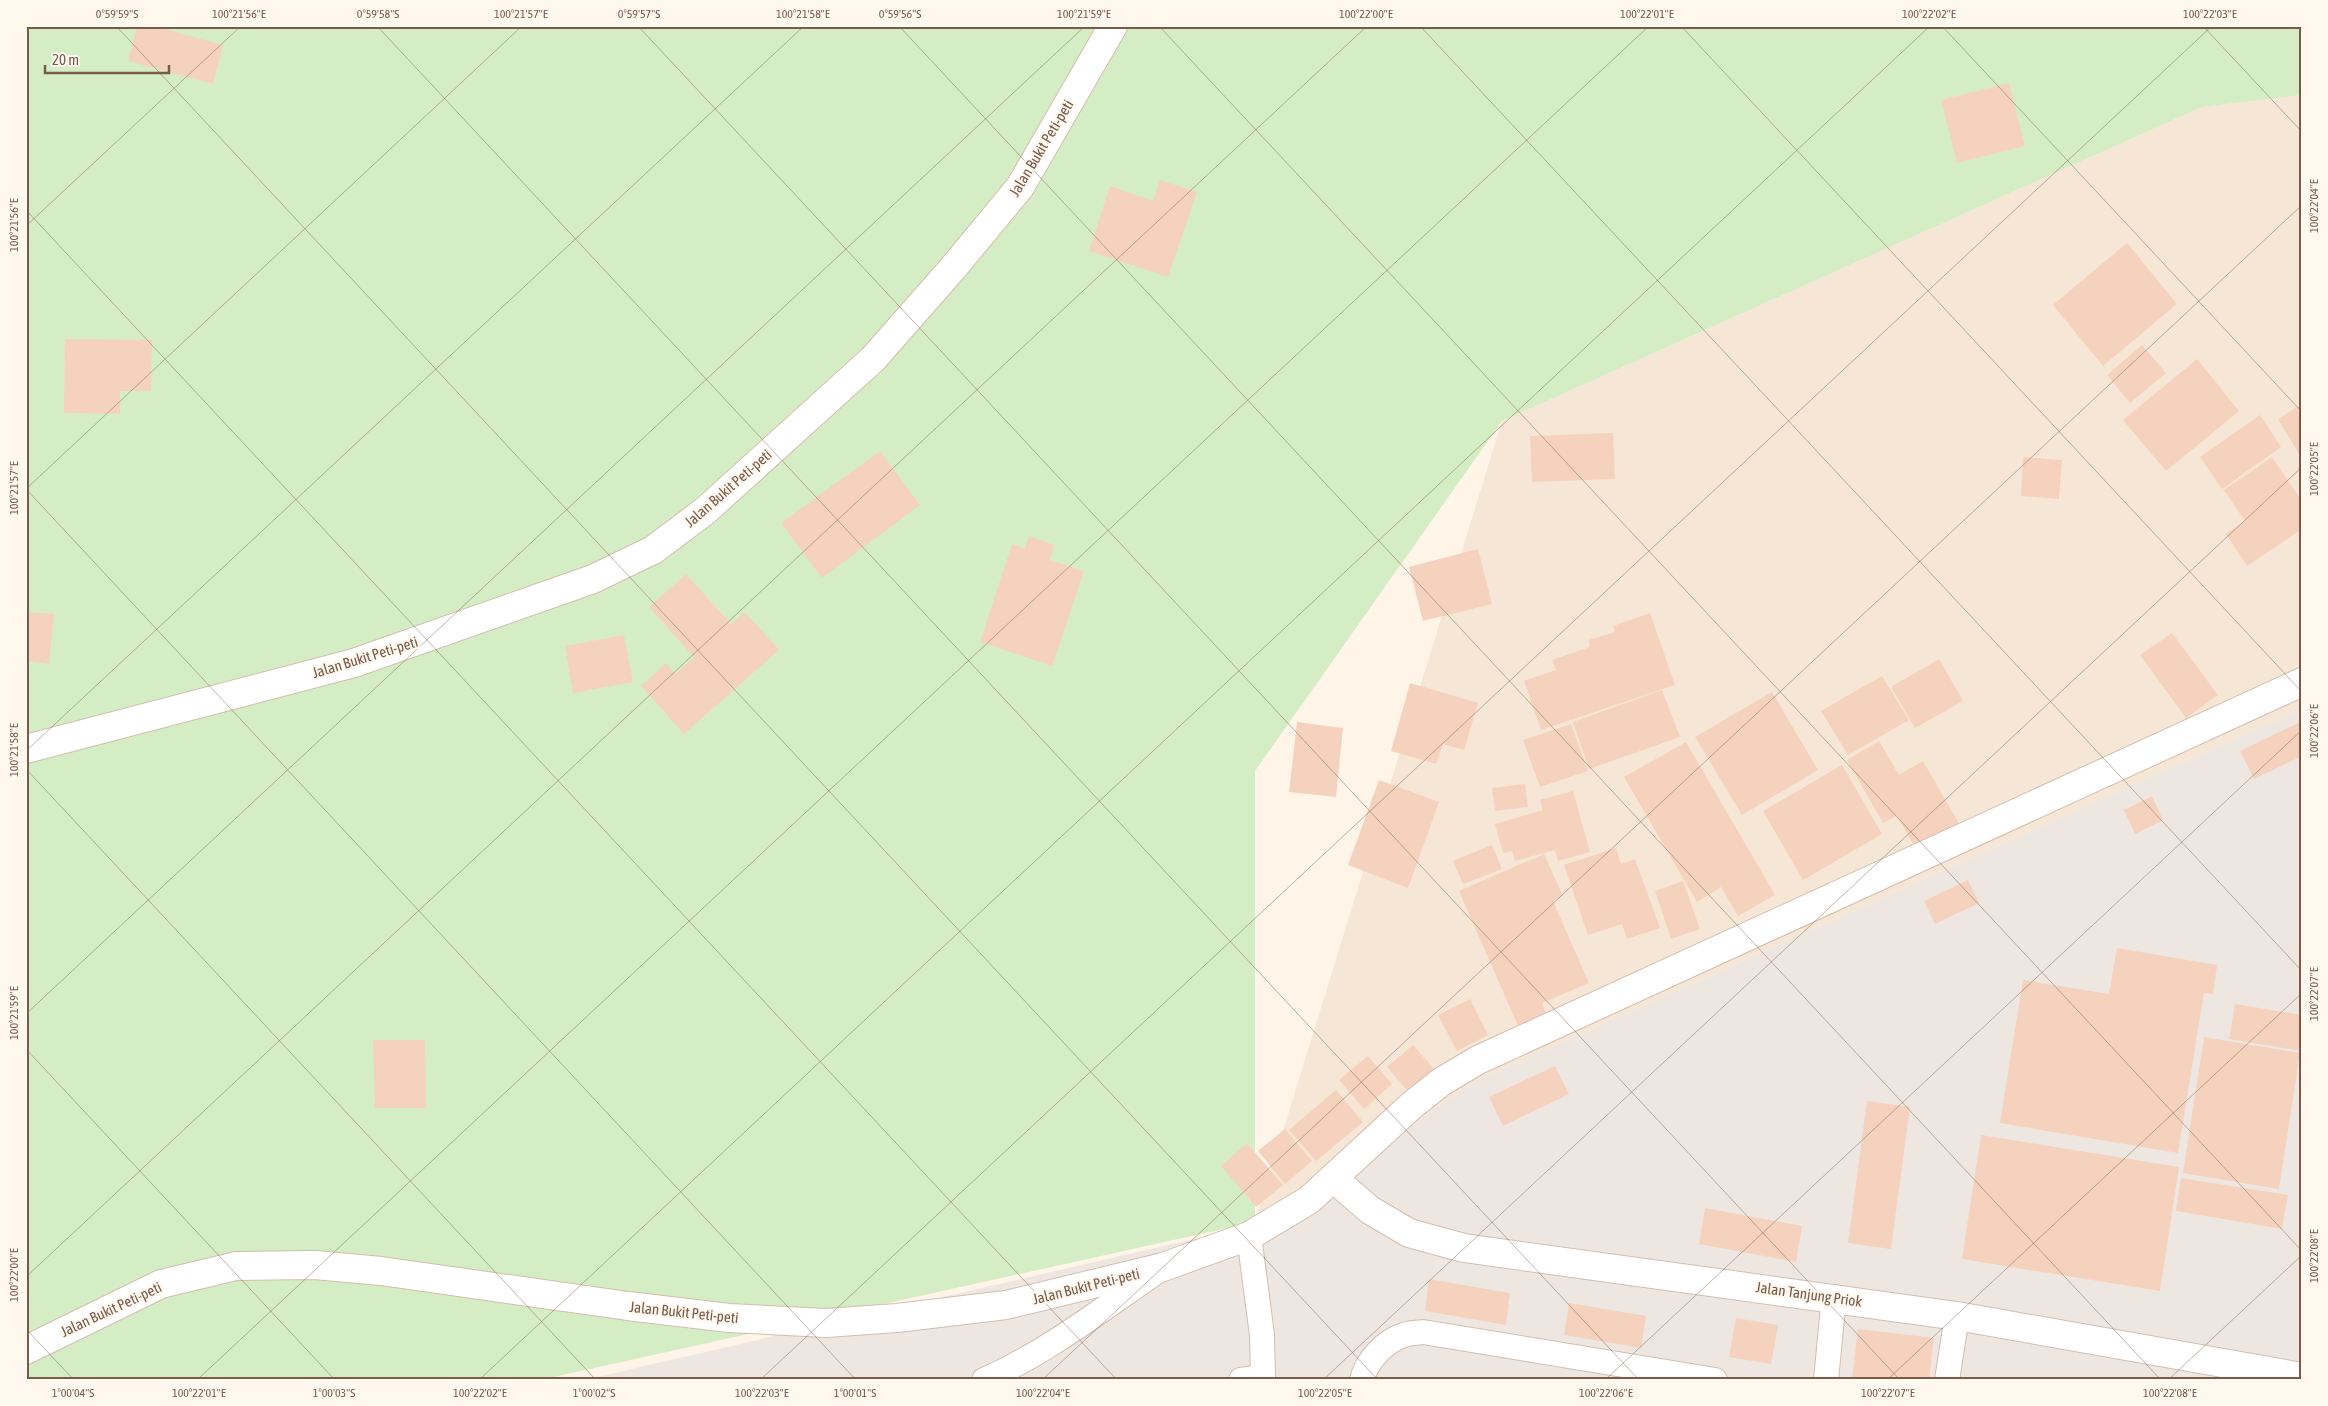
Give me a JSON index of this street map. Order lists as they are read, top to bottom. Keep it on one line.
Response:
{"streets":{"street":["Jalan Bukit Peti-peti","Jalan Tanjung Priok"]},"crossings":[["Jalan Bukit Peti-peti","Jalan Tanjung Priok"]],"scale_bar":"20 m","coordinates":["0°59'59\"S","100°21'56\"E","0°59'58\"S","100°21'57\"E","0°59'57\"S","100°21'58\"E","0°59'56\"S","100°21'59\"E","100°22'00\"E","100°22'01\"E","100°22'02\"E","100°22'03\"E","100°22'04\"E","100°22'05\"E","100°22'06\"E","100°22'07\"E","100°22'08\"E","1°00'04\"S","1°00'03\"S","1°00'02\"S","1°00'01\"S"]}
